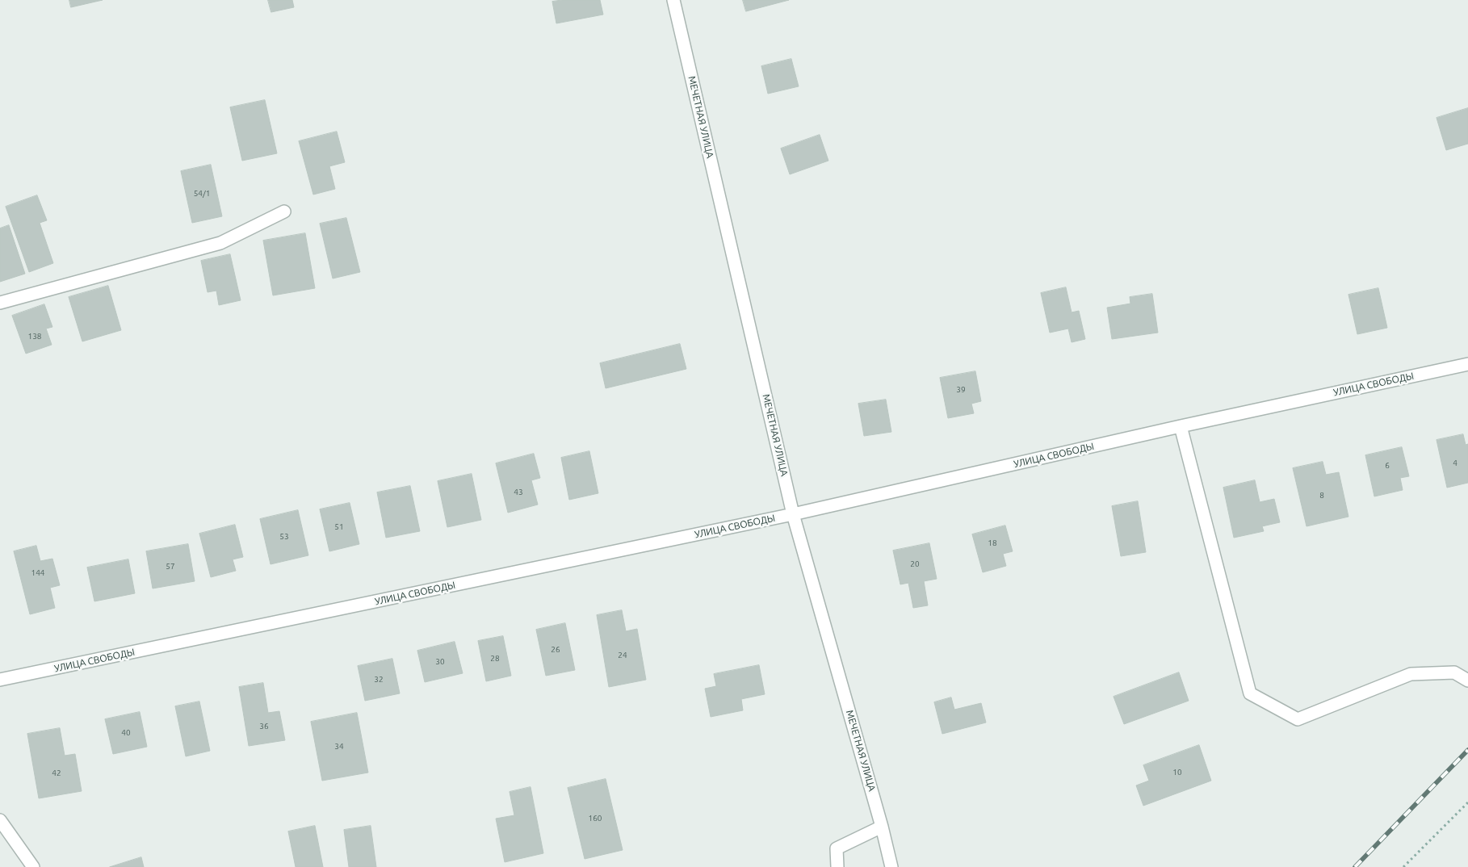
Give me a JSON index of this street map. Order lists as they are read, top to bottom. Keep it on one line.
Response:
{"streets":{"street":["МЕЧЕТНАЯ УЛИЦА","УЛИЦА СВОБОДЫ"]},"crossings":[["МЕЧЕТНАЯ УЛИЦА","УЛИЦА СВОБОДЫ"]],"house_numbers":["54/1","138","39","4","6","43","8","51","53","18","20","57","144","26","24","28","30","32","36","40","34","10","42","160"]}
